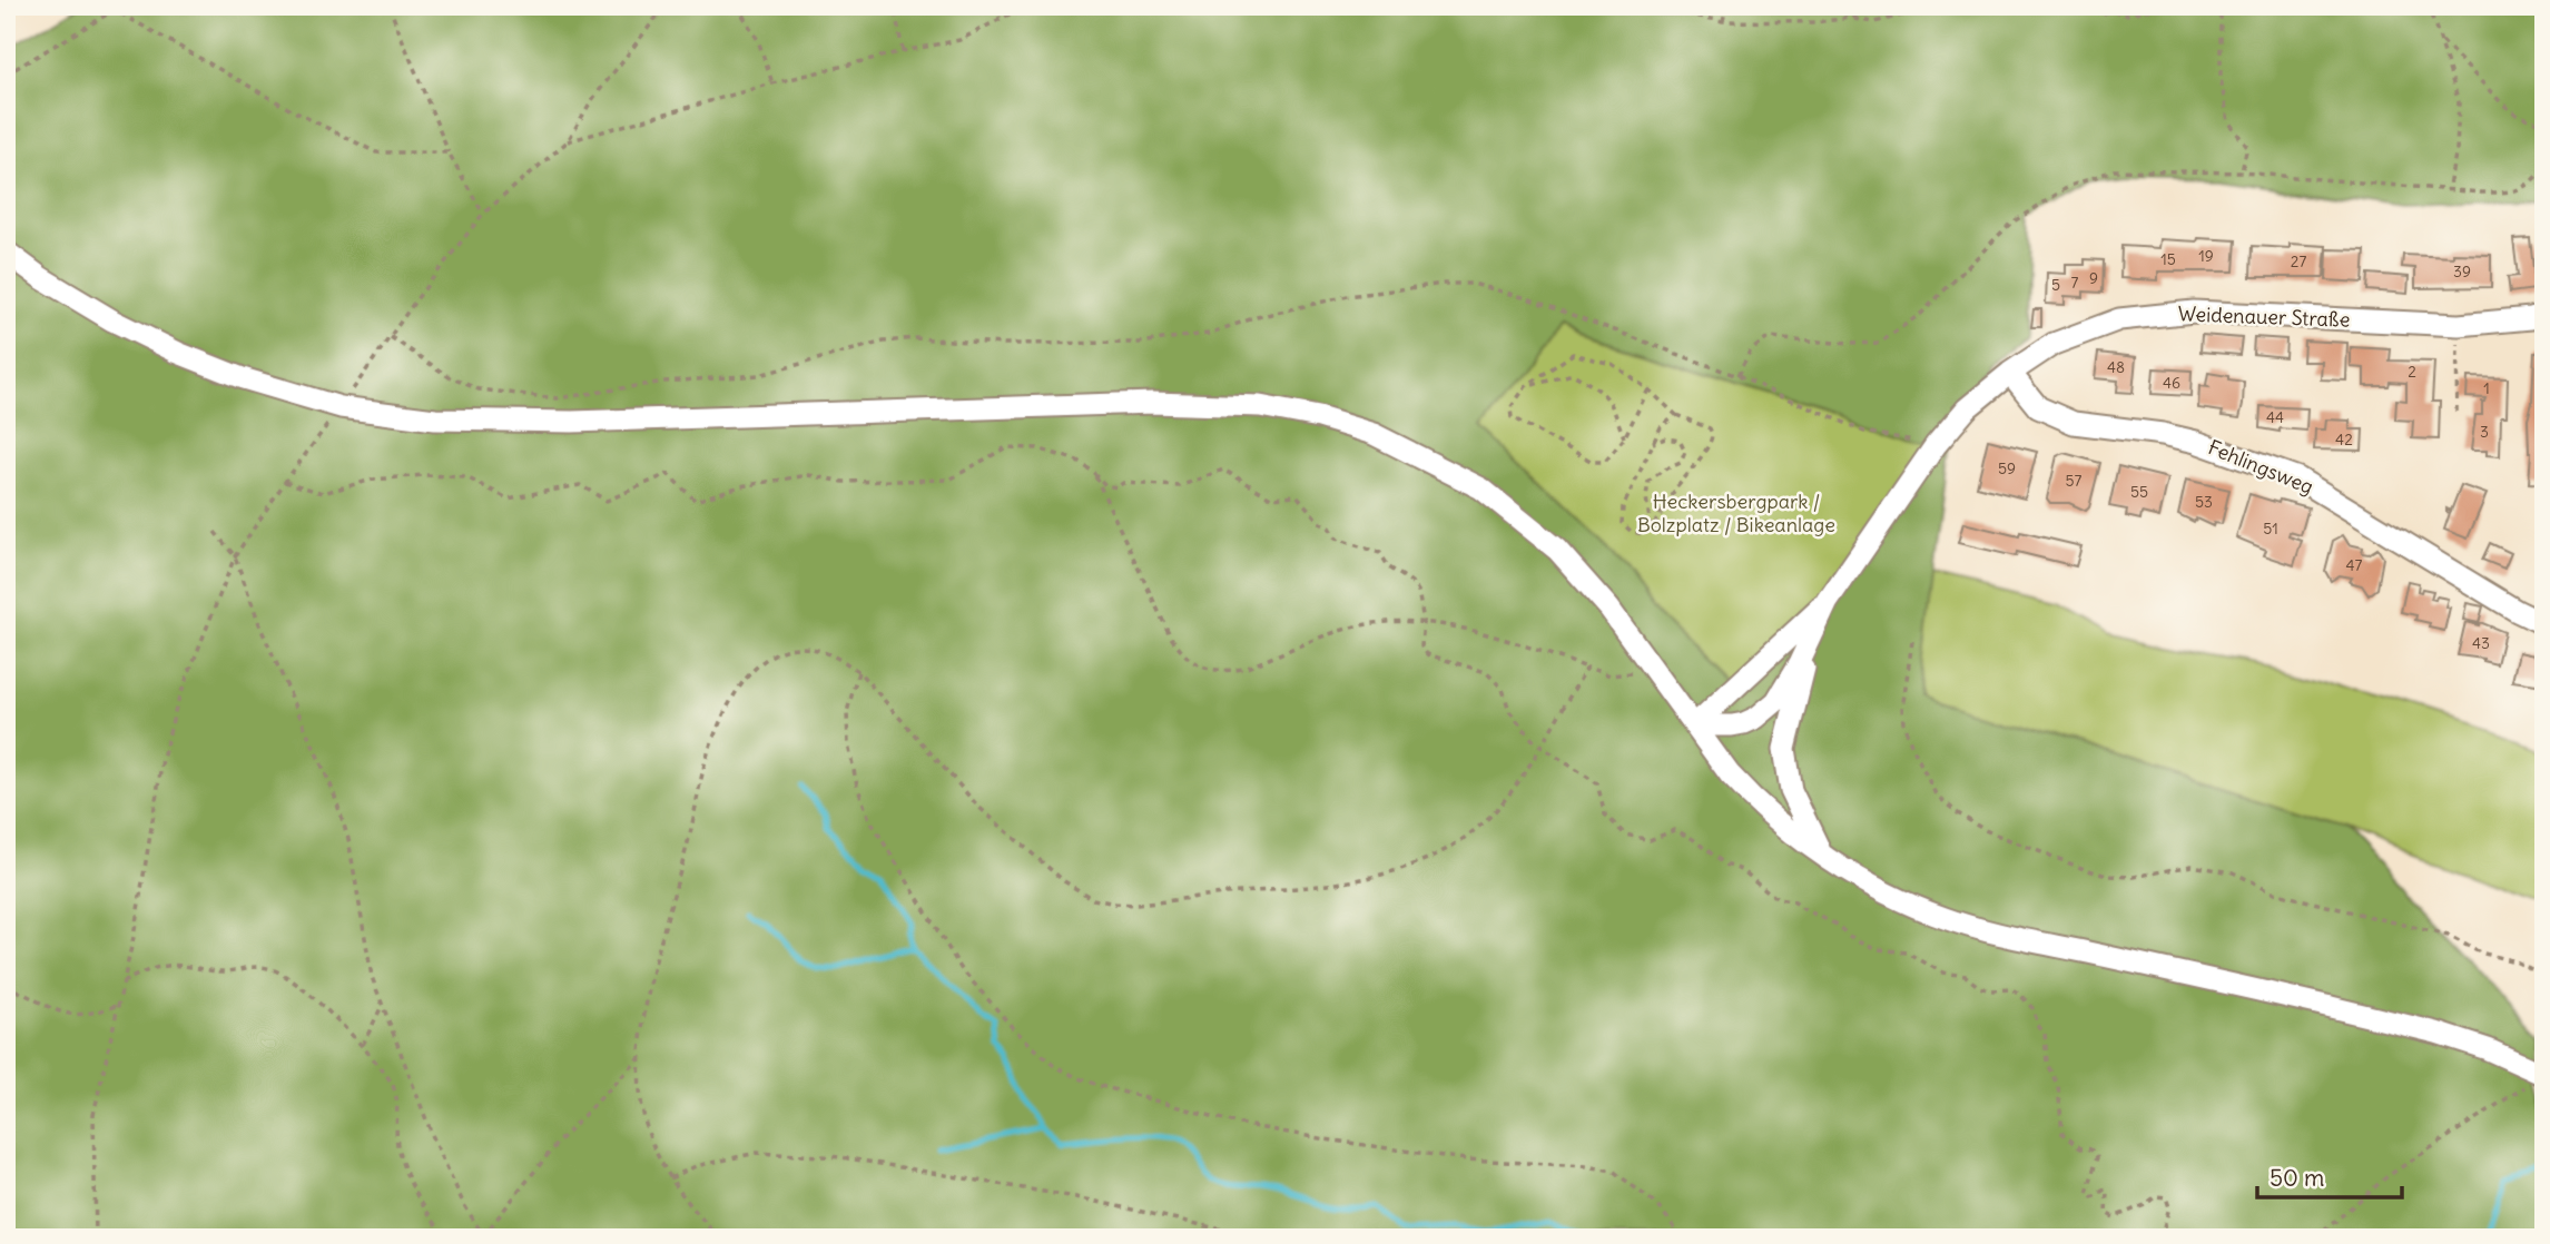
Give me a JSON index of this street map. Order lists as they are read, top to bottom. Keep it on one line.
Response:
{"streets":{"street":["Weidenauer Straße","Fehlingsweg"]},"crossings":[["Weidenauer Straße","Fehlingsweg"]],"parks":["Heckersbergpark / Bolzplatz / Bikeanlage"],"house_numbers":["19","15","27","39","9","7","5","48","2","46","1","44","3","42","59","57","55","53","51","47","43"],"scale_bar":"50 m"}
